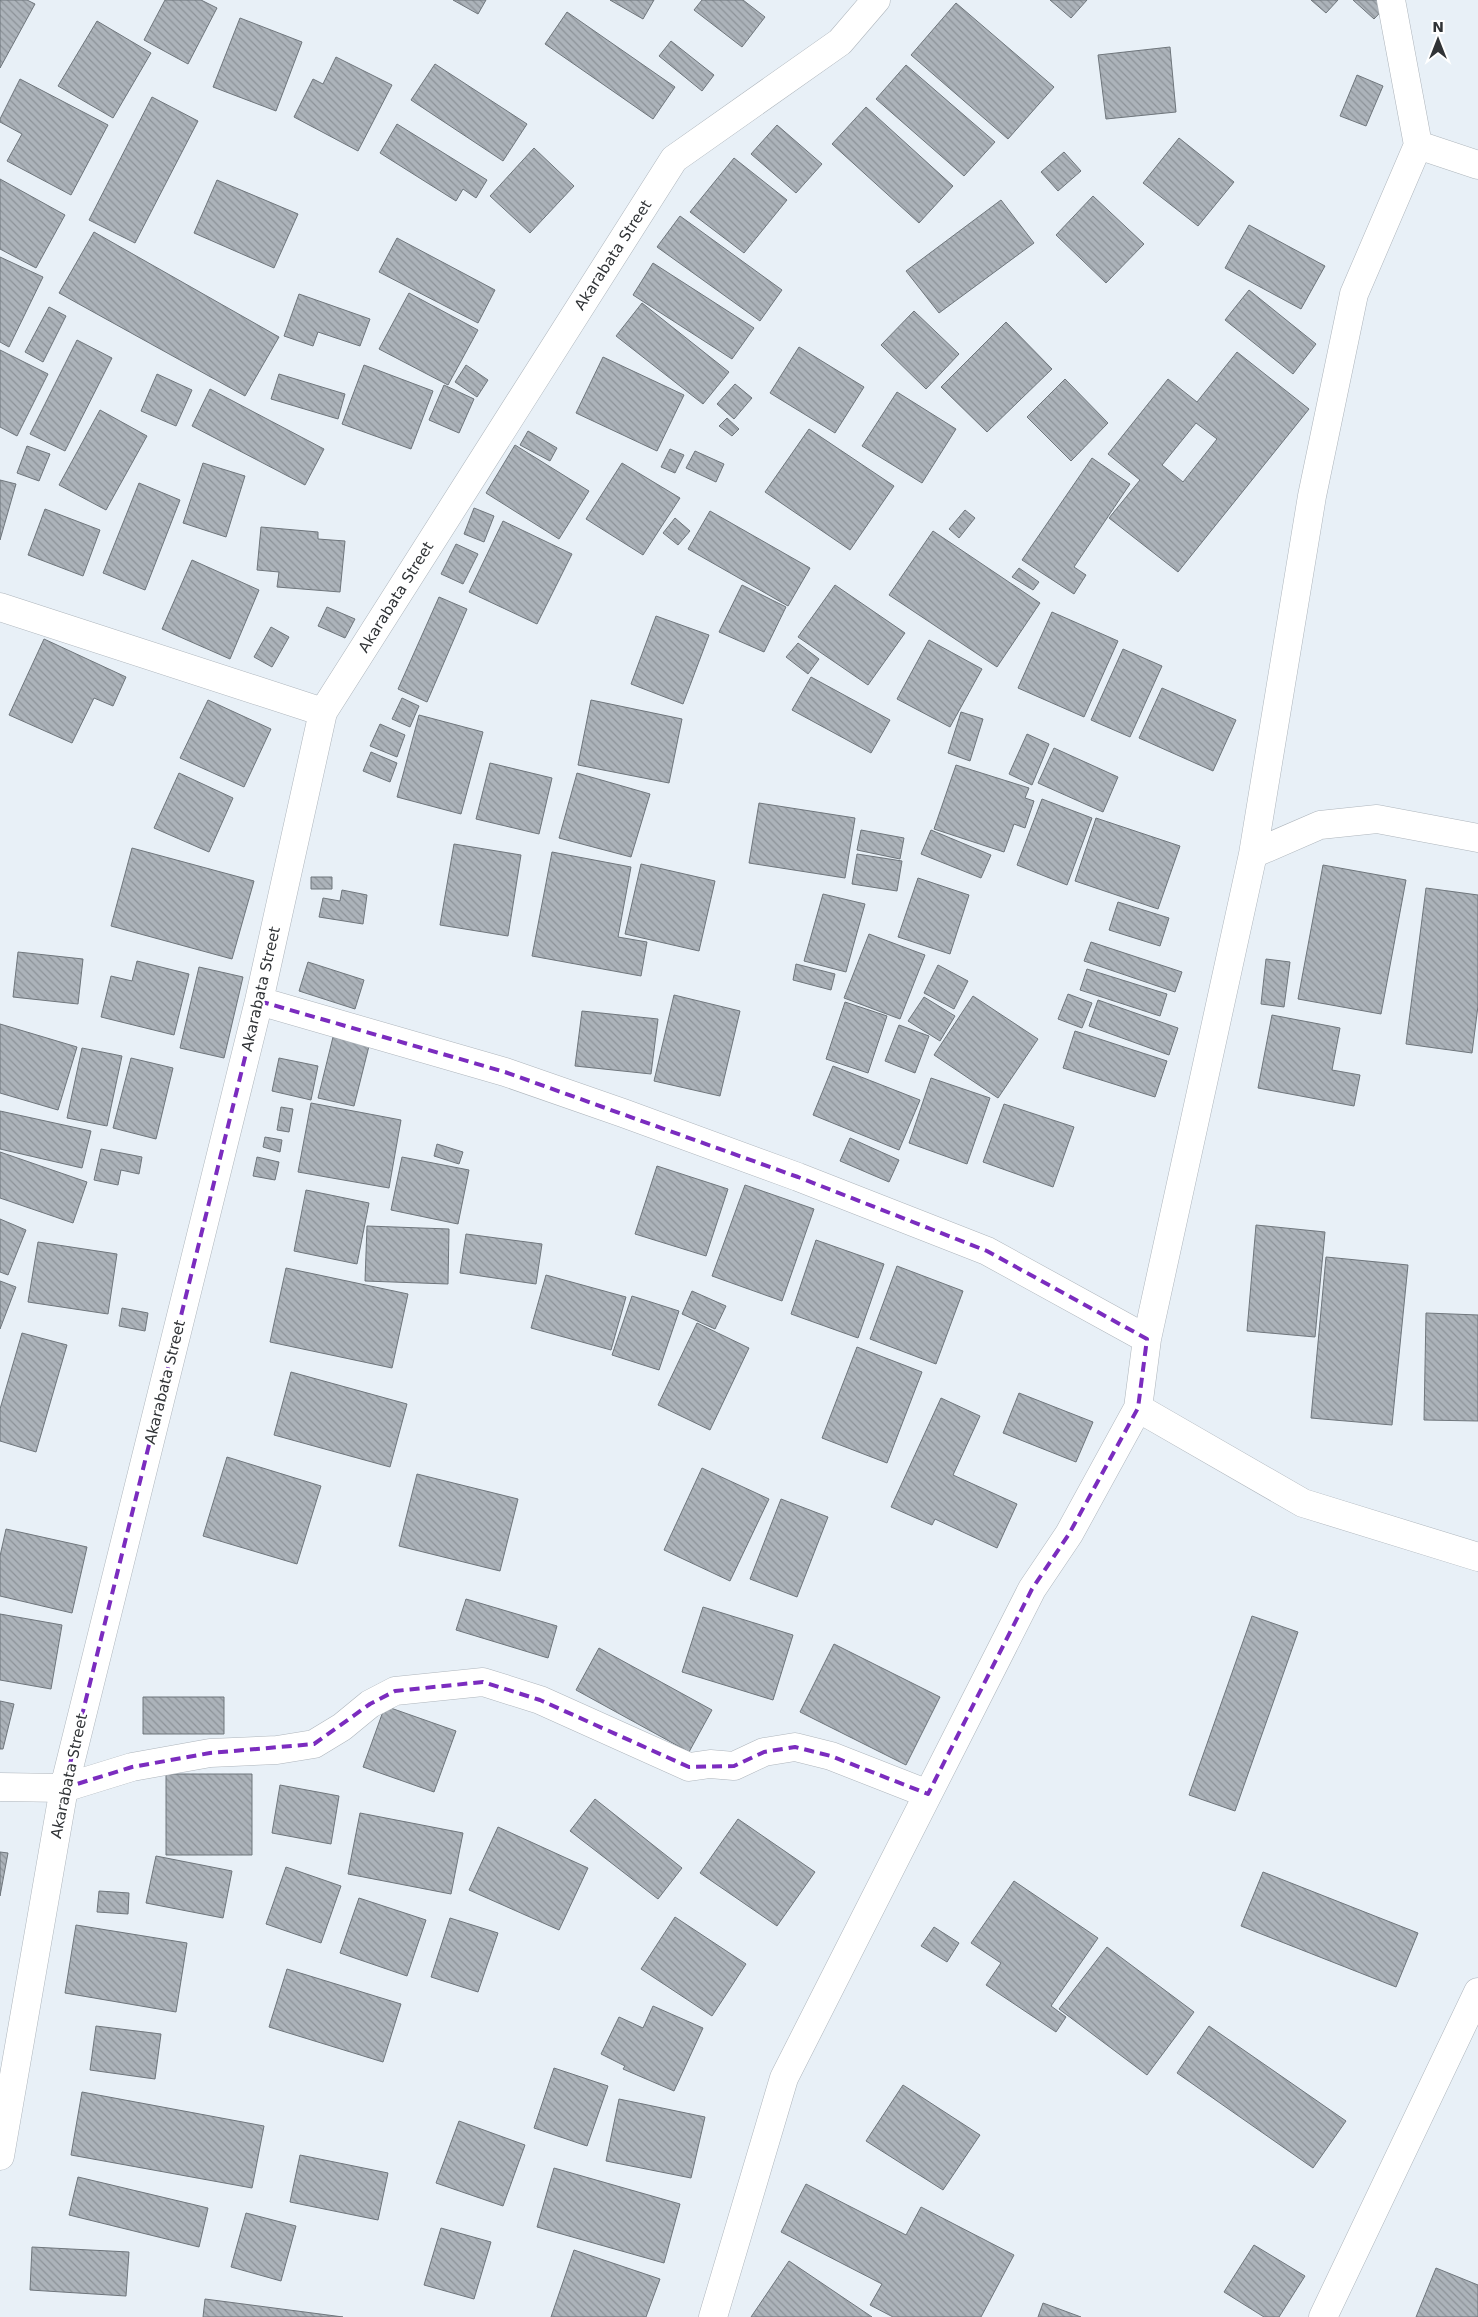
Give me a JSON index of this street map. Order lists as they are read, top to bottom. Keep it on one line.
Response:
{"streets":{"street":["Akarabata Street"]},"north":"top"}
